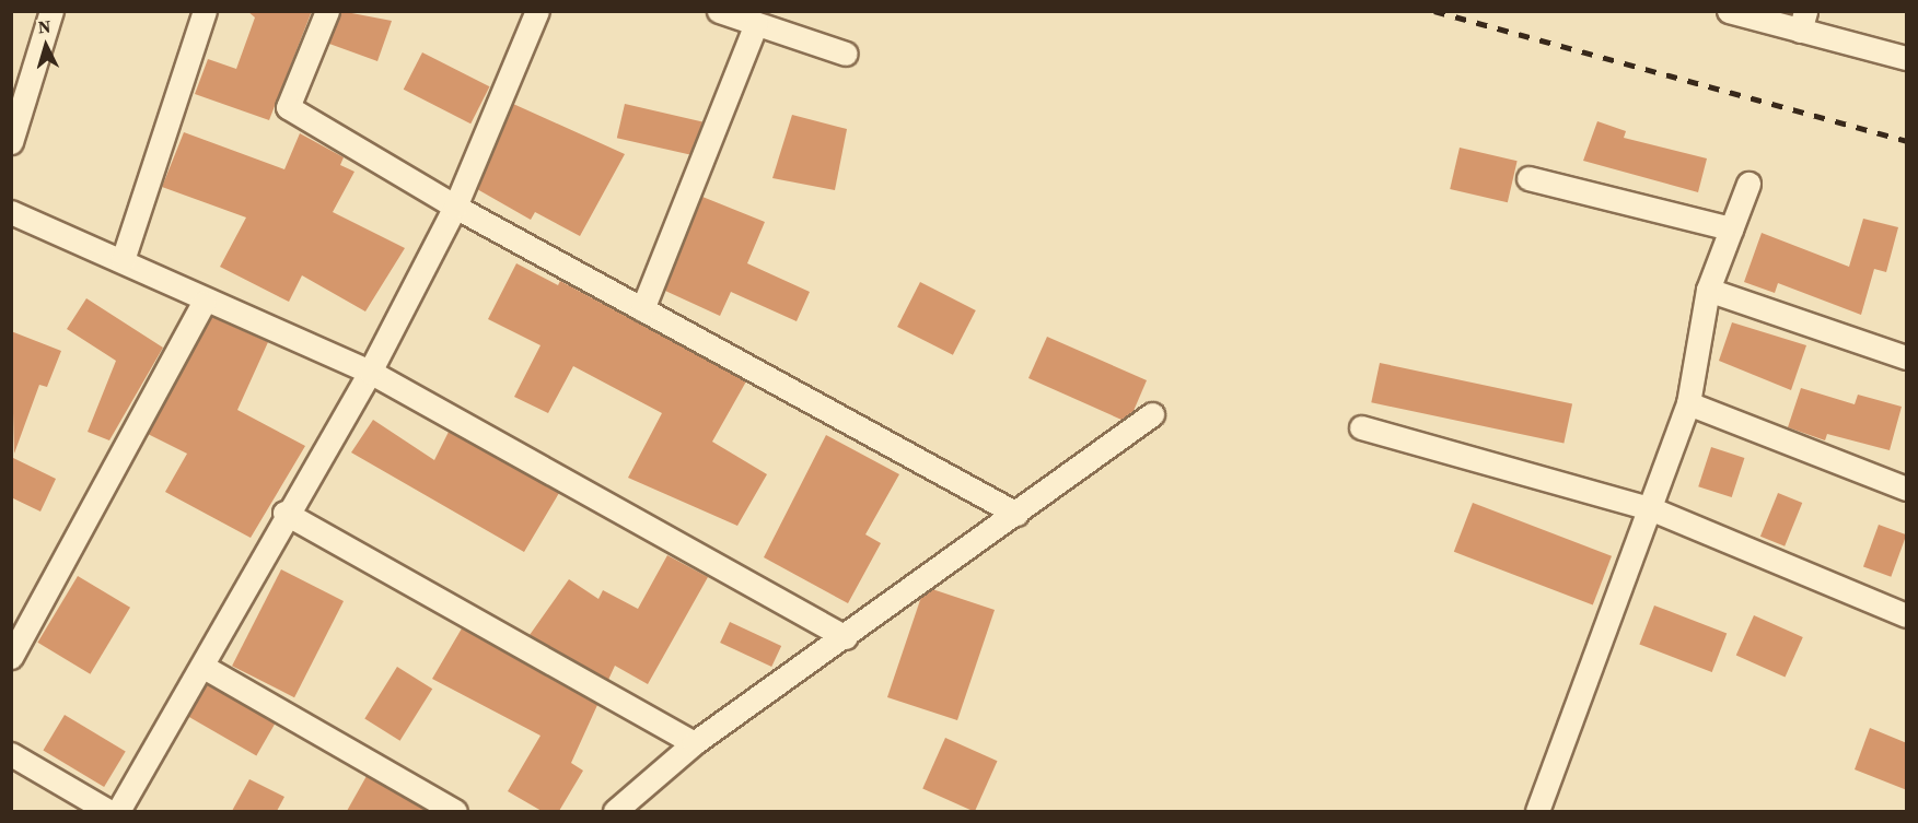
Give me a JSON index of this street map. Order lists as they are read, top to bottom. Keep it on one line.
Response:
{"north":"top"}
